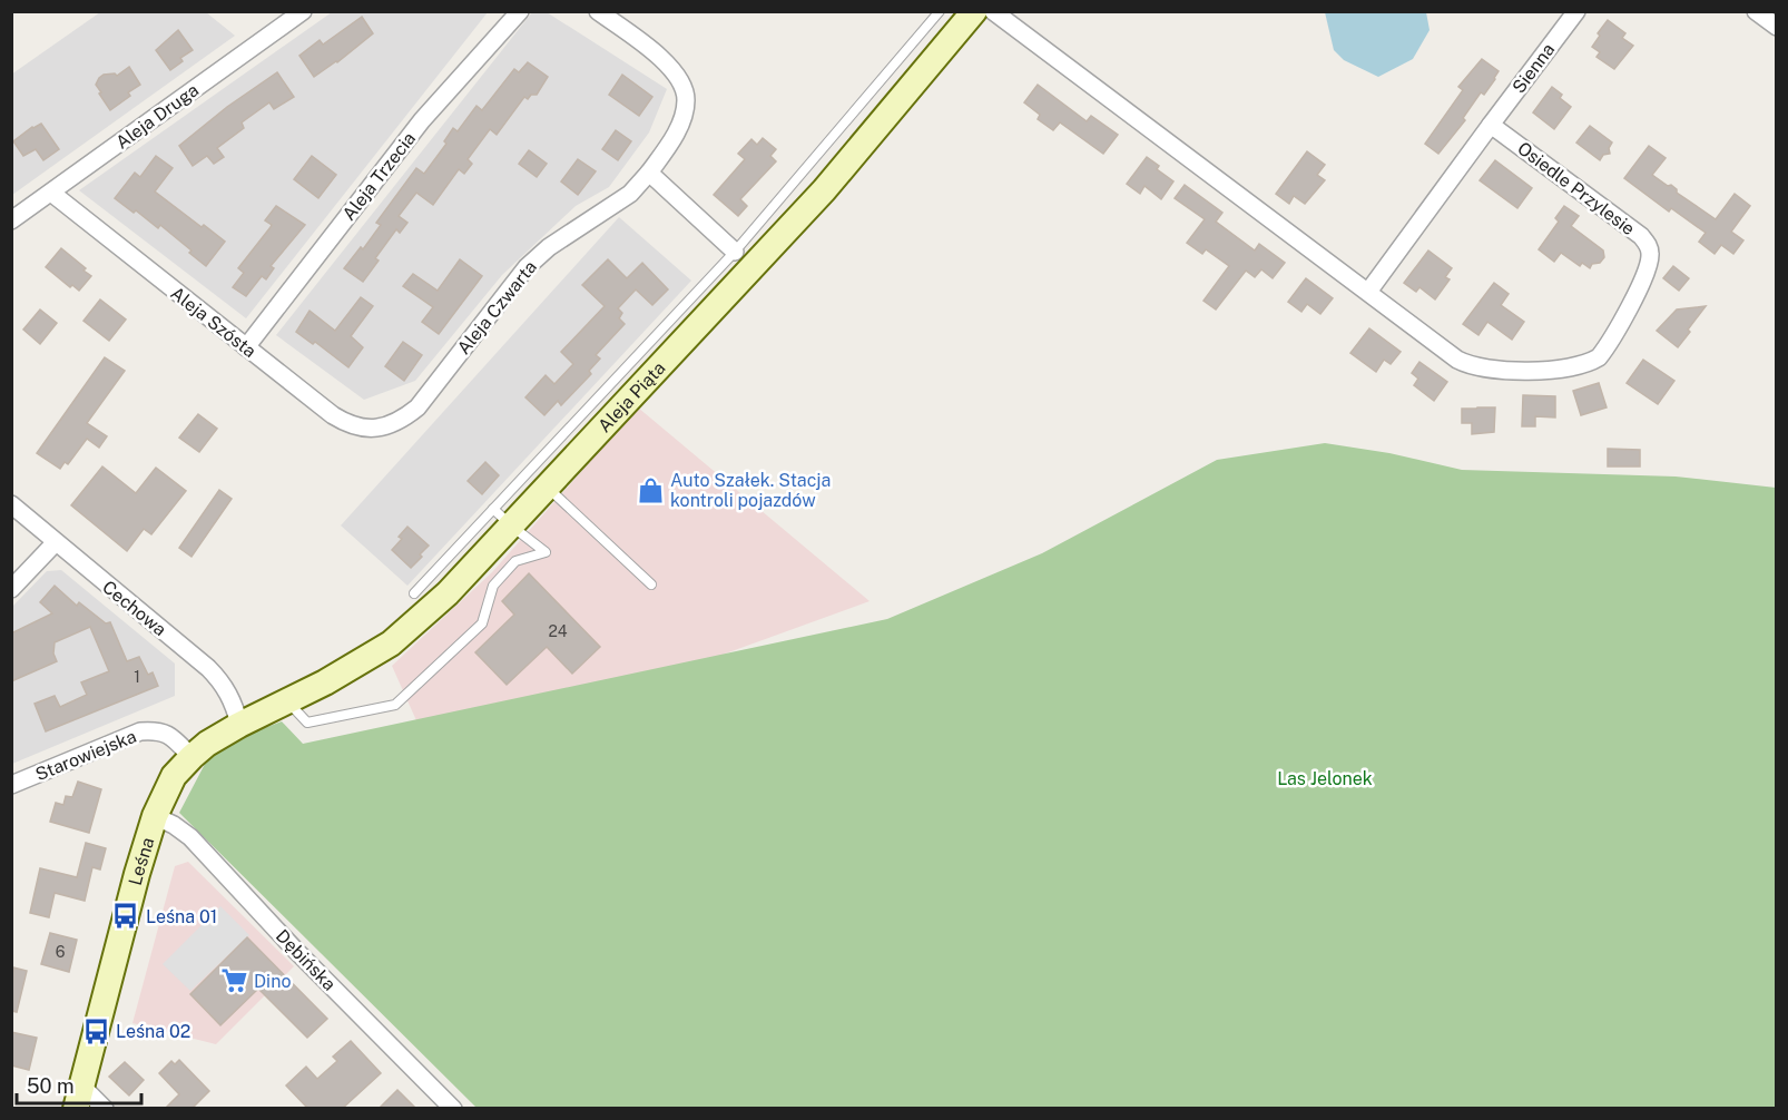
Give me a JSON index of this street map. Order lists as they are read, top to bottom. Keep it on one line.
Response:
{"streets":{"street":["Sienna","Aleja Druga","Aleja Trzecia","Osiedle Przylesie","Aleja Czwarta","Aleja Szósta","Aleja Piąta","Cechowa","Starowiejska","Leśna","Dębińska"]},"crossings":[["Sienna","Osiedle Przylesie"],["Aleja Druga","Aleja Szósta"],["Aleja Trzecia","Aleja Szósta"],["Aleja Czwarta","Aleja Szósta"],["Aleja Piąta","Cechowa"],["Aleja Piąta","Leśna"],["Cechowa","Leśna"],["Starowiejska","Leśna"],["Leśna","Dębińska"]],"parks":["Las Jelonek"],"places":{"shop":["Auto Szałek. Stacja kontroli pojazdów"],"bus stop":["Leśna 01","Leśna 02"],"supermarket":["Dino"]},"house_numbers":["24","1","6"],"scale_bar":"50 m"}
